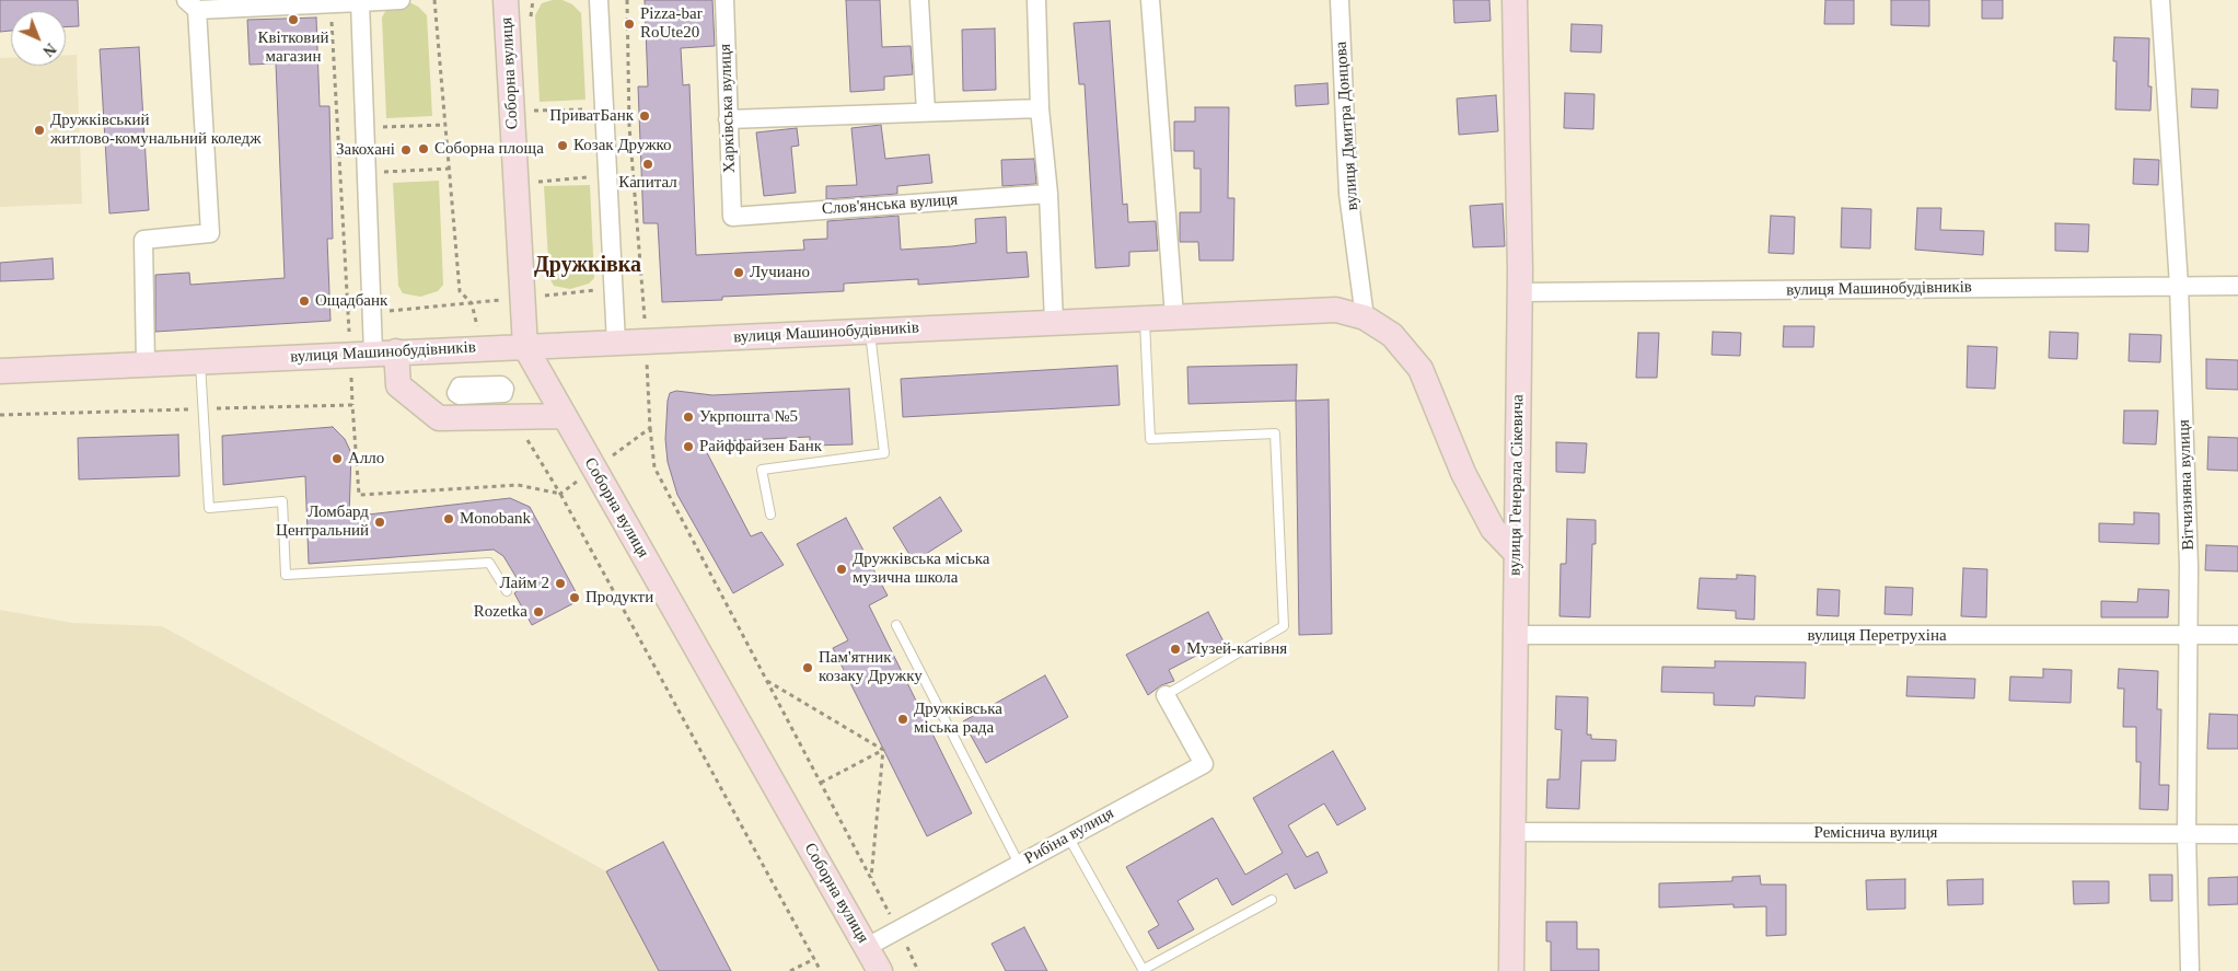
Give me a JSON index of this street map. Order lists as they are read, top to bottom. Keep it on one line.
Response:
{"streets":{"street":["Соборна вулиця","Харківська вулиця","вулиця Дмитра Донцова","Слов'янська вулиця","вулиця Машинобудівників","вулиця Генерала Сікевича","Вітчизняна вулиця","вулиця Перетрухіна","Реміснича вулиця","Рибіна вулиця"]},"crossings":[["Соборна вулиця","вулиця Машинобудівників"],["Соборна вулиця","Рибіна вулиця"],["Харківська вулиця","Слов'янська вулиця"],["вулиця Дмитра Донцова","вулиця Машинобудівників"],["вулиця Машинобудівників","вулиця Генерала Сікевича"],["вулиця Машинобудівників","Вітчизняна вулиця"],["вулиця Генерала Сікевича","вулиця Перетрухіна"],["вулиця Генерала Сікевича","Реміснича вулиця"],["Вітчизняна вулиця","вулиця Перетрухіна"],["Вітчизняна вулиця","Реміснича вулиця"]],"districts":["Дружківка"],"places":["Квітковий магазин","Pizza-bar RoUte20","ПриватБанк","Дружківський житлово-комунальний коледж","Козак Дружко","Соборна площа","Закохані","Капитал","Лучиано","Ощадбанк","Укрпошта №5","Райффайзен Банк","Алло","Monobank","Ломбард Центральний","Дружківська міська музична школа","Лайм 2","Продукти","Rozetka","Музей-катівня","Пам'ятник козаку Дружку","Дружківська міська рада"],"north":"bottom right"}
